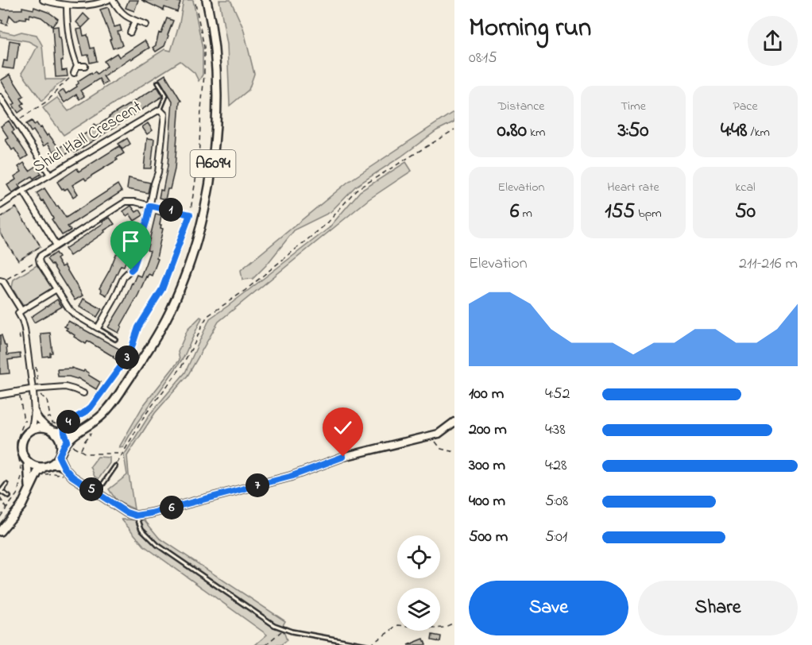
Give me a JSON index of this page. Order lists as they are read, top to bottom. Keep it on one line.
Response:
{"streets":{"main road":["A6094"],"street":["Shiel Hall Crescent"]},"page":{"heading":["Morning run","08:15"],"stats":[["Distance","0.80 km"],["Time","3:50"],["Pace","4:48 /km"],["Elevation","6 m"],["Heart rate","155 bpm"],["kcal","50"]],"pins":["1","3","4","7","5","6"],"chart":["Elevation","211–216 m"],"list":[{"name":"100 m","note":"4:52"},{"name":"200 m","note":"4:38"},{"name":"300 m","note":"4:28"},{"name":"400 m","note":"5:08"},{"name":"500 m","note":"5:01"}],"buttons":["Save","Share"]}}
